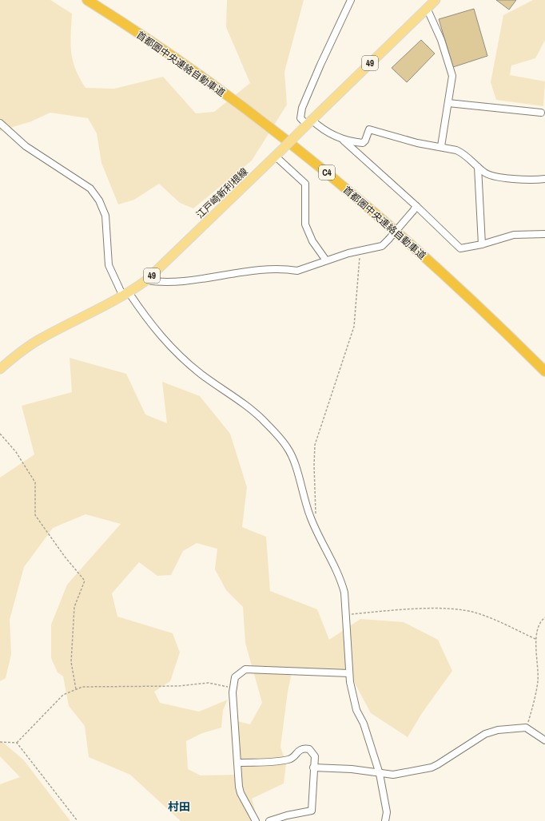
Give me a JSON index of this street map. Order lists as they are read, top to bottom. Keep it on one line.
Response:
{"streets":{"highway":["首都圏中央連絡自動車道","C4"],"main road":["49","江戸崎新利根線"]},"districts":["村田"]}
